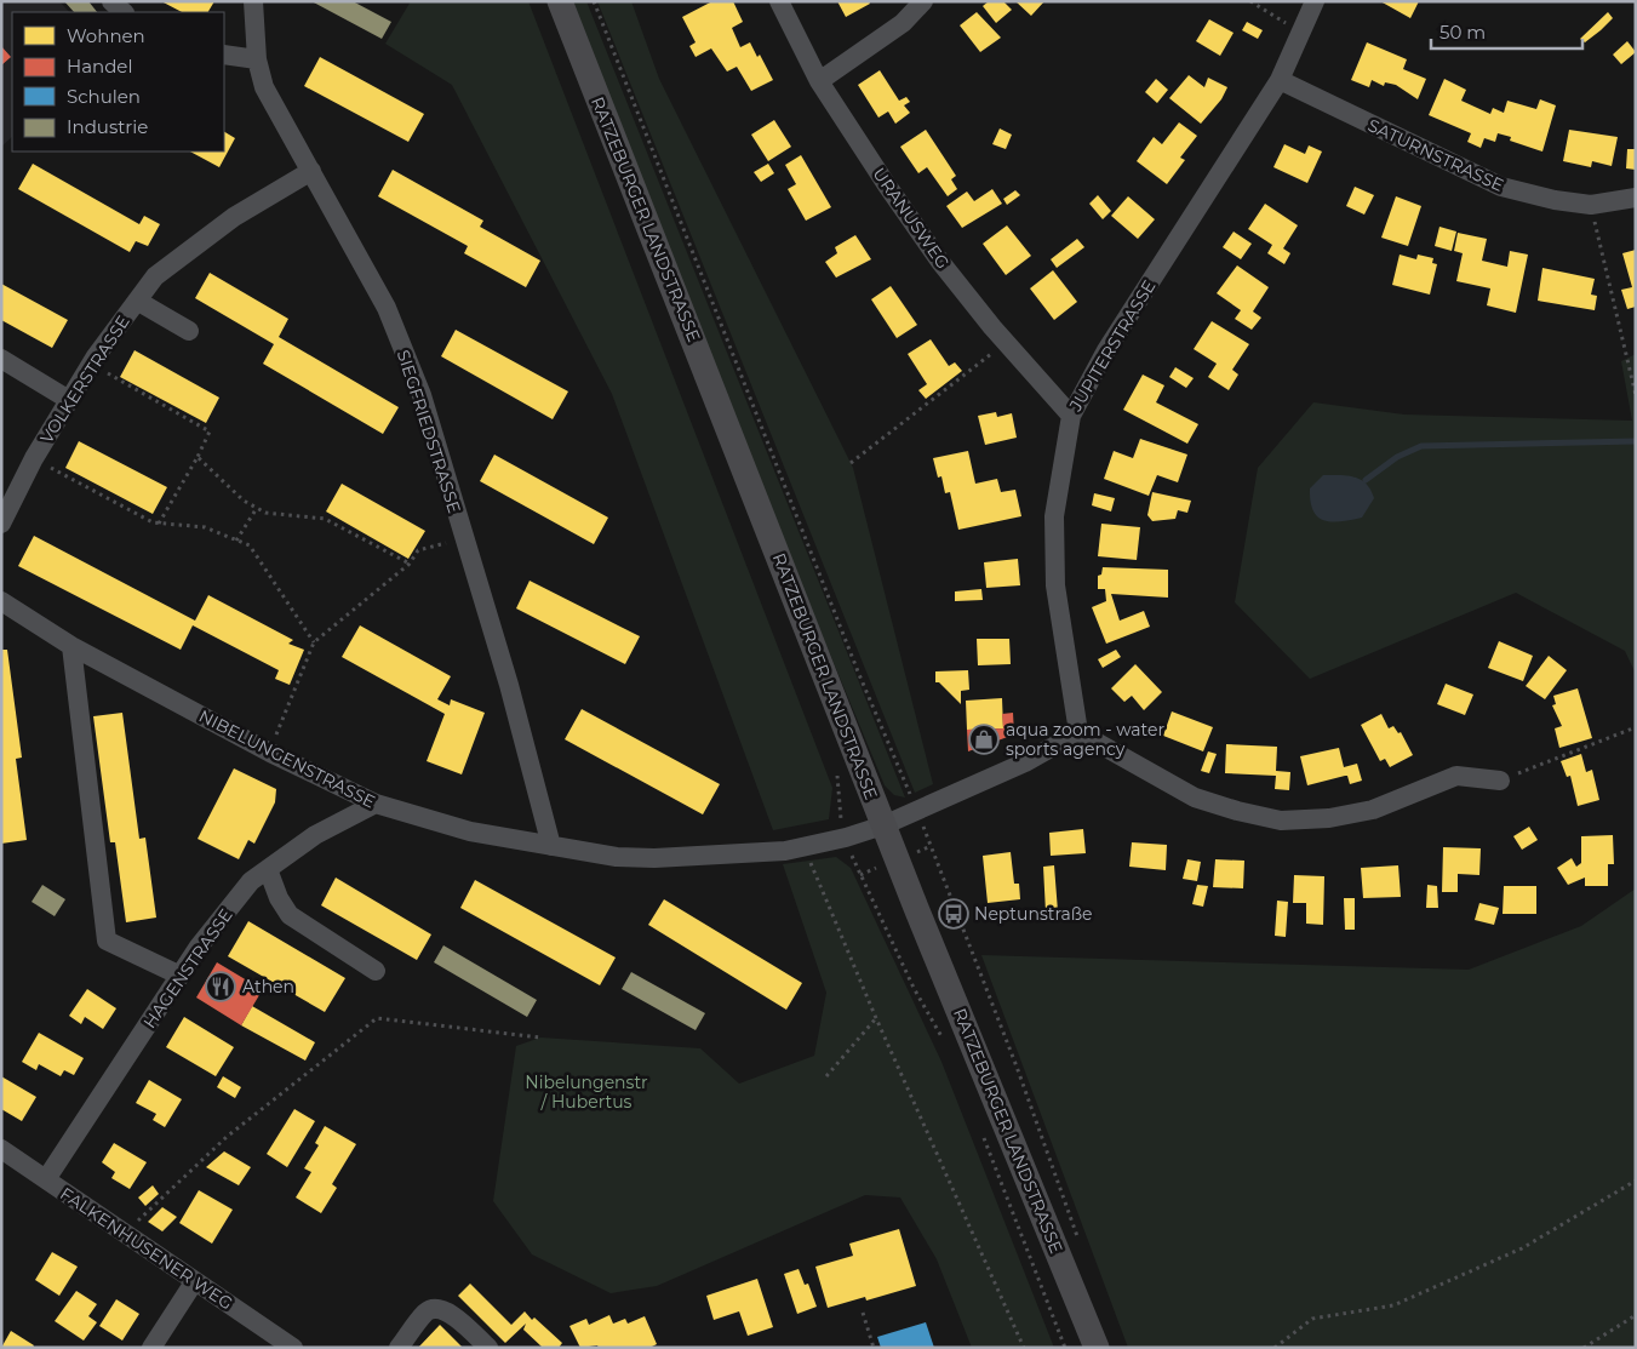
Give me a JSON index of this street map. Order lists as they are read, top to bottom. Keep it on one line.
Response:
{"streets":{"main road":["RATZEBURGER LANDSTRASSE"],"street":["SATURNSTRASSE","URANUSWEG","JUPITERSTRASSE","VOLKERSTRASSE","SIEGFRIEDSTRASSE","NIBELUNGENSTRASSE","HAGENSTRASSE","FALKENHUSENER WEG"]},"crossings":[["SATURNSTRASSE","JUPITERSTRASSE"],["URANUSWEG","JUPITERSTRASSE"],["RATZEBURGER LANDSTRASSE","NIBELUNGENSTRASSE"],["VOLKERSTRASSE","SIEGFRIEDSTRASSE"],["SIEGFRIEDSTRASSE","NIBELUNGENSTRASSE"],["NIBELUNGENSTRASSE","HAGENSTRASSE"],["HAGENSTRASSE","FALKENHUSENER WEG"]],"parks":["Nibelungenstr / Hubertus"],"places":{"shop":["aqua zoom - water sports agency"],"bus stop":["Neptunstraße"],"restaurant":["Athen"]},"legend":["Wohnen","Handel","Schulen","Industrie"],"scale_bar":"50 m"}
